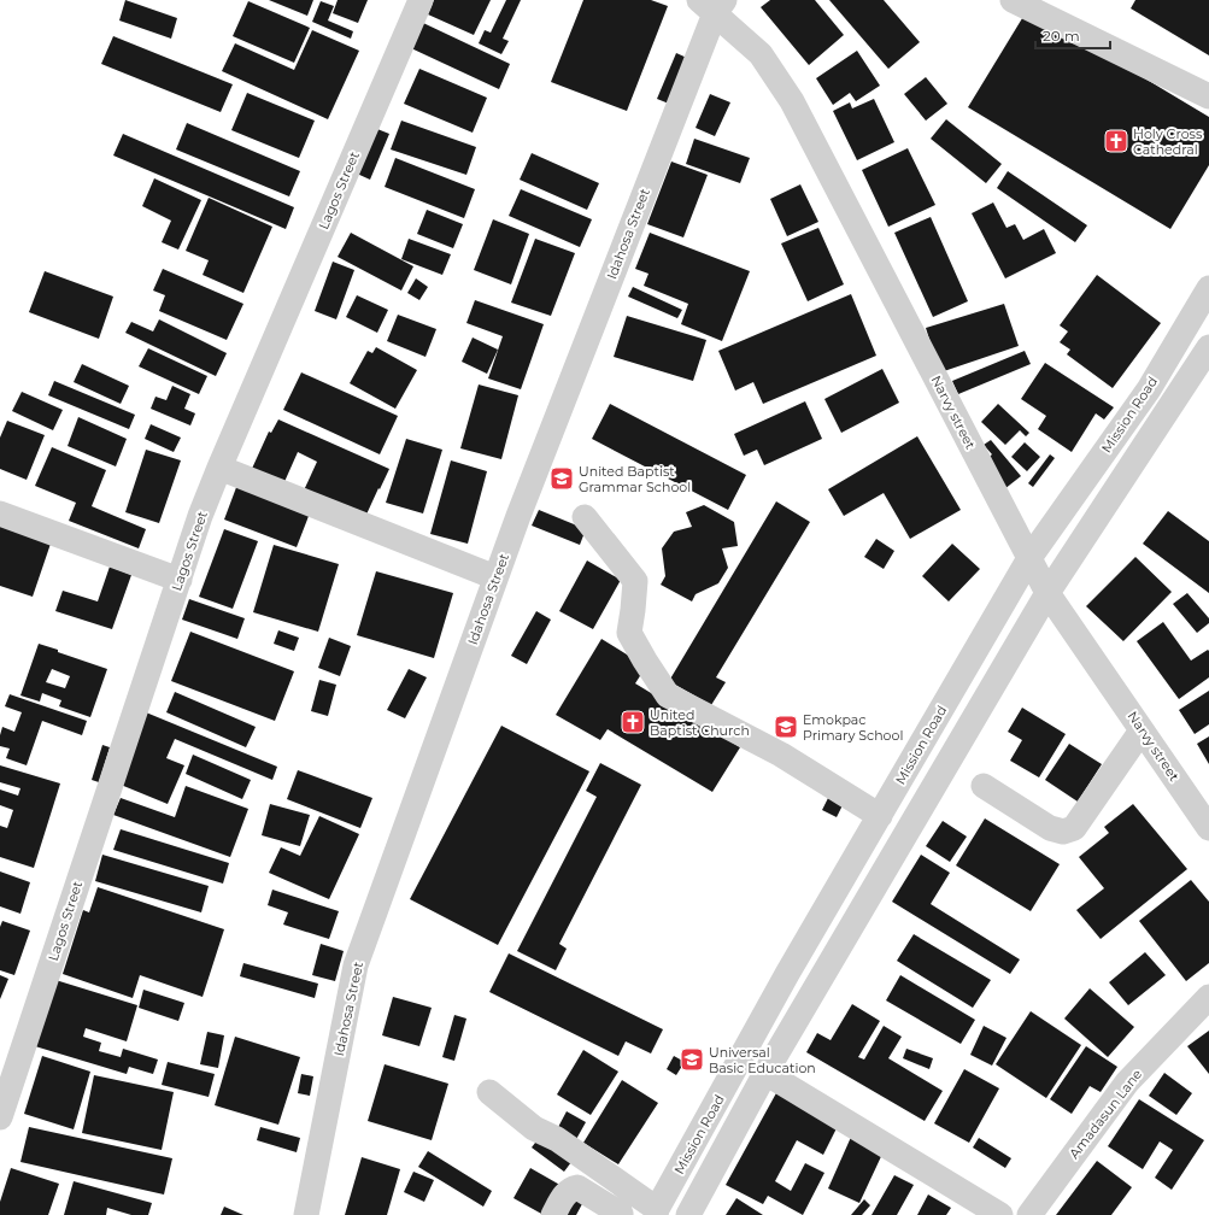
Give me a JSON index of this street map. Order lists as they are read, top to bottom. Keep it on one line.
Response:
{"streets":{"street":["Lagos Street","Idahosa Street","Narvy street","Mission Road","Amadasun Lane"]},"crossings":[["Idahosa Street","Narvy street"],["Narvy street","Mission Road"]],"places":{"church":["Holy Cross Cathedral","United Baptist Church"],"school or university":["United Baptist Grammar School","Emokpac Primary School","Universal Basic Education"]},"scale_bar":"20 m"}
